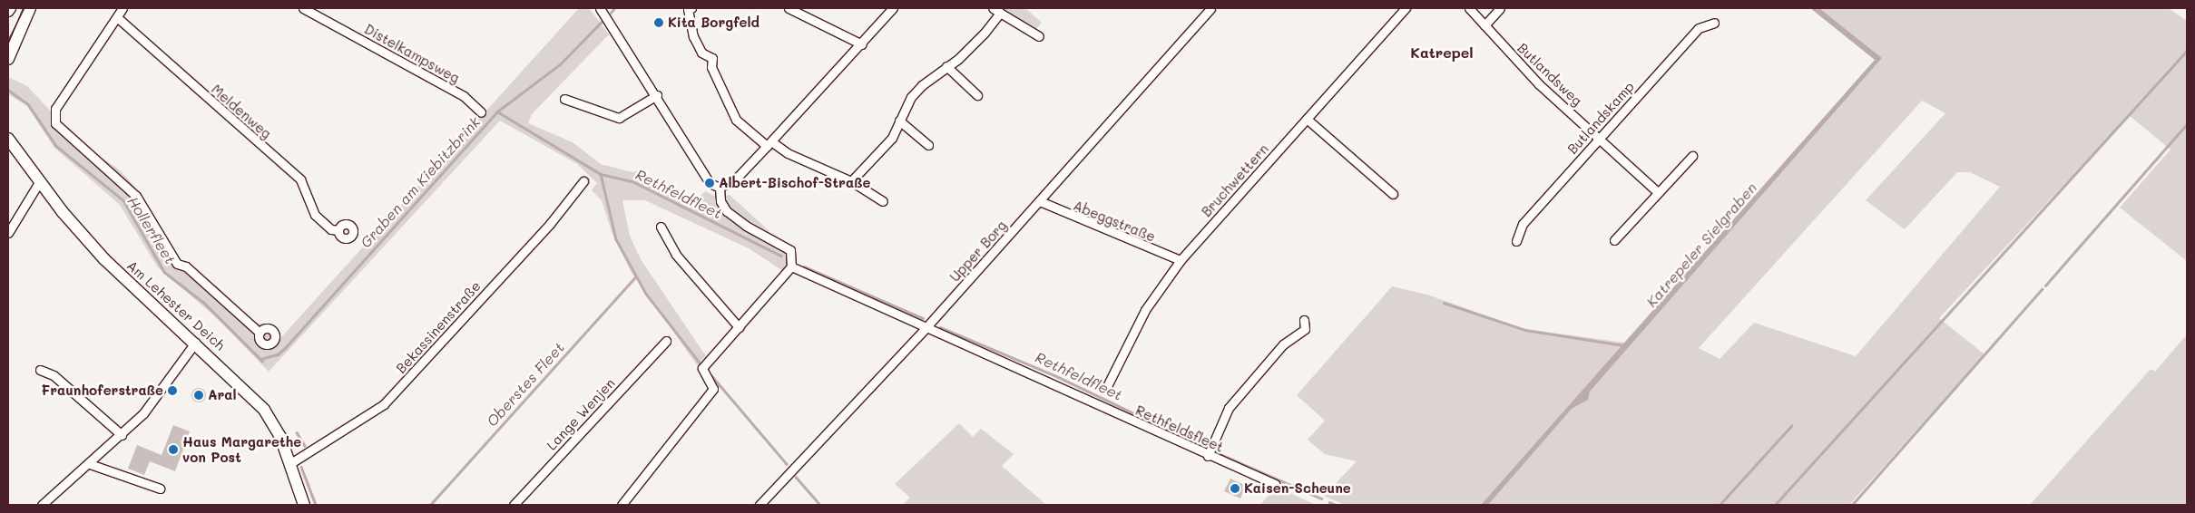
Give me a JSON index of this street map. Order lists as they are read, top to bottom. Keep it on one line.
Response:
{"streets":{"street":["Distelkampsweg","Butlandsweg","Meldenweg","Butlandskamp","Bruchwettern","Abeggstraße","Upper Borg","Am Lehester Deich","Bekassinenstraße","Lange Wenjen","Rethfeldsfleet"]},"crossings":[["Butlandsweg","Butlandskamp"],["Bruchwettern","Abeggstraße"],["Abeggstraße","Upper Borg"],["Upper Borg","Rethfeldsfleet"],["Am Lehester Deich","Bekassinenstraße"]],"districts":["Katrepel"],"water":["Graben am Kiebitzbrink","Rethfeldfleet","Hollerfleet","Katrepeler Sielgraben","Oberstes Fleet"],"places":["Kita Borgfeld","Albert-Bischof-Straße","Fraunhoferstraße","Aral","Haus Margarethe von Post","Kaisen-Scheune"]}
